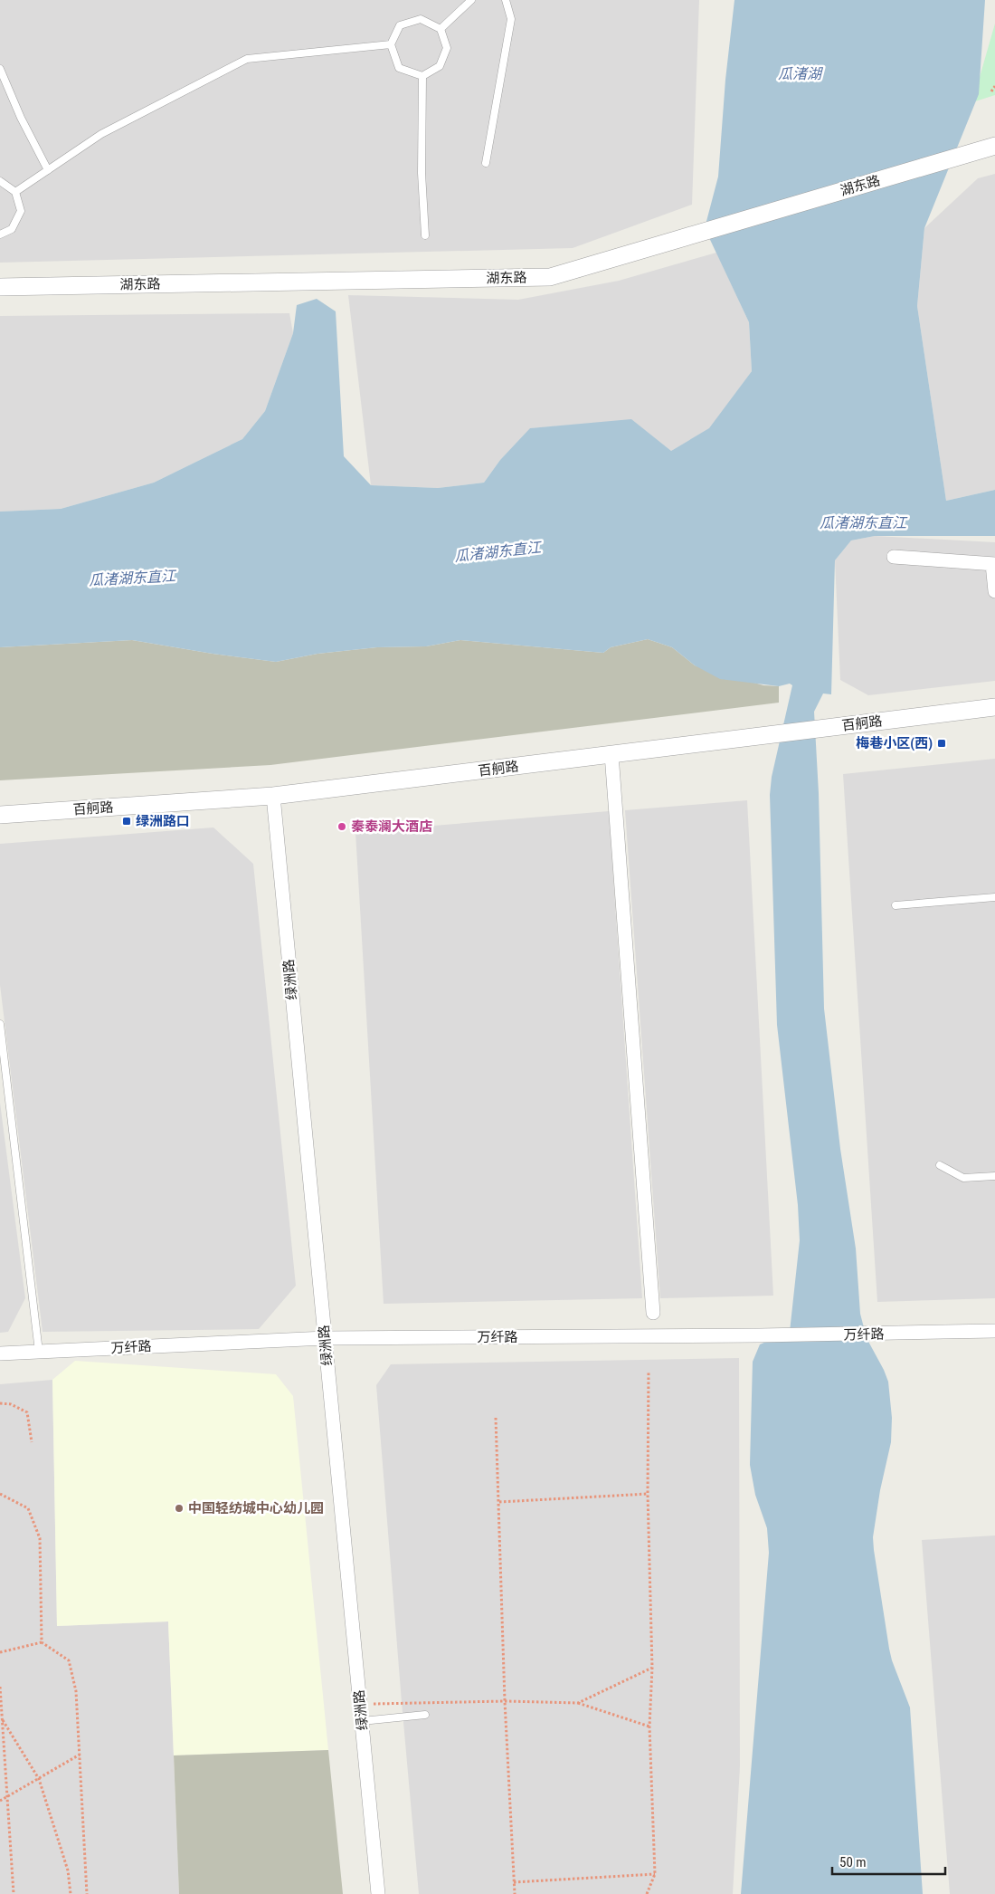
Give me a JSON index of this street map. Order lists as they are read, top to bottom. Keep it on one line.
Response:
{"streets":{"street":["湖东路","百舸路","绿洲路","万纤路"]},"crossings":[["百舸路","绿洲路"],["绿洲路","万纤路"]],"water":["瓜渚湖","瓜渚湖东直江"],"places":{"transit":["梅巷小区(西)","绿洲路口"],"other":["秦泰澜大酒店","中国轻纺城中心幼儿园"]},"scale_bar":"50 m"}
